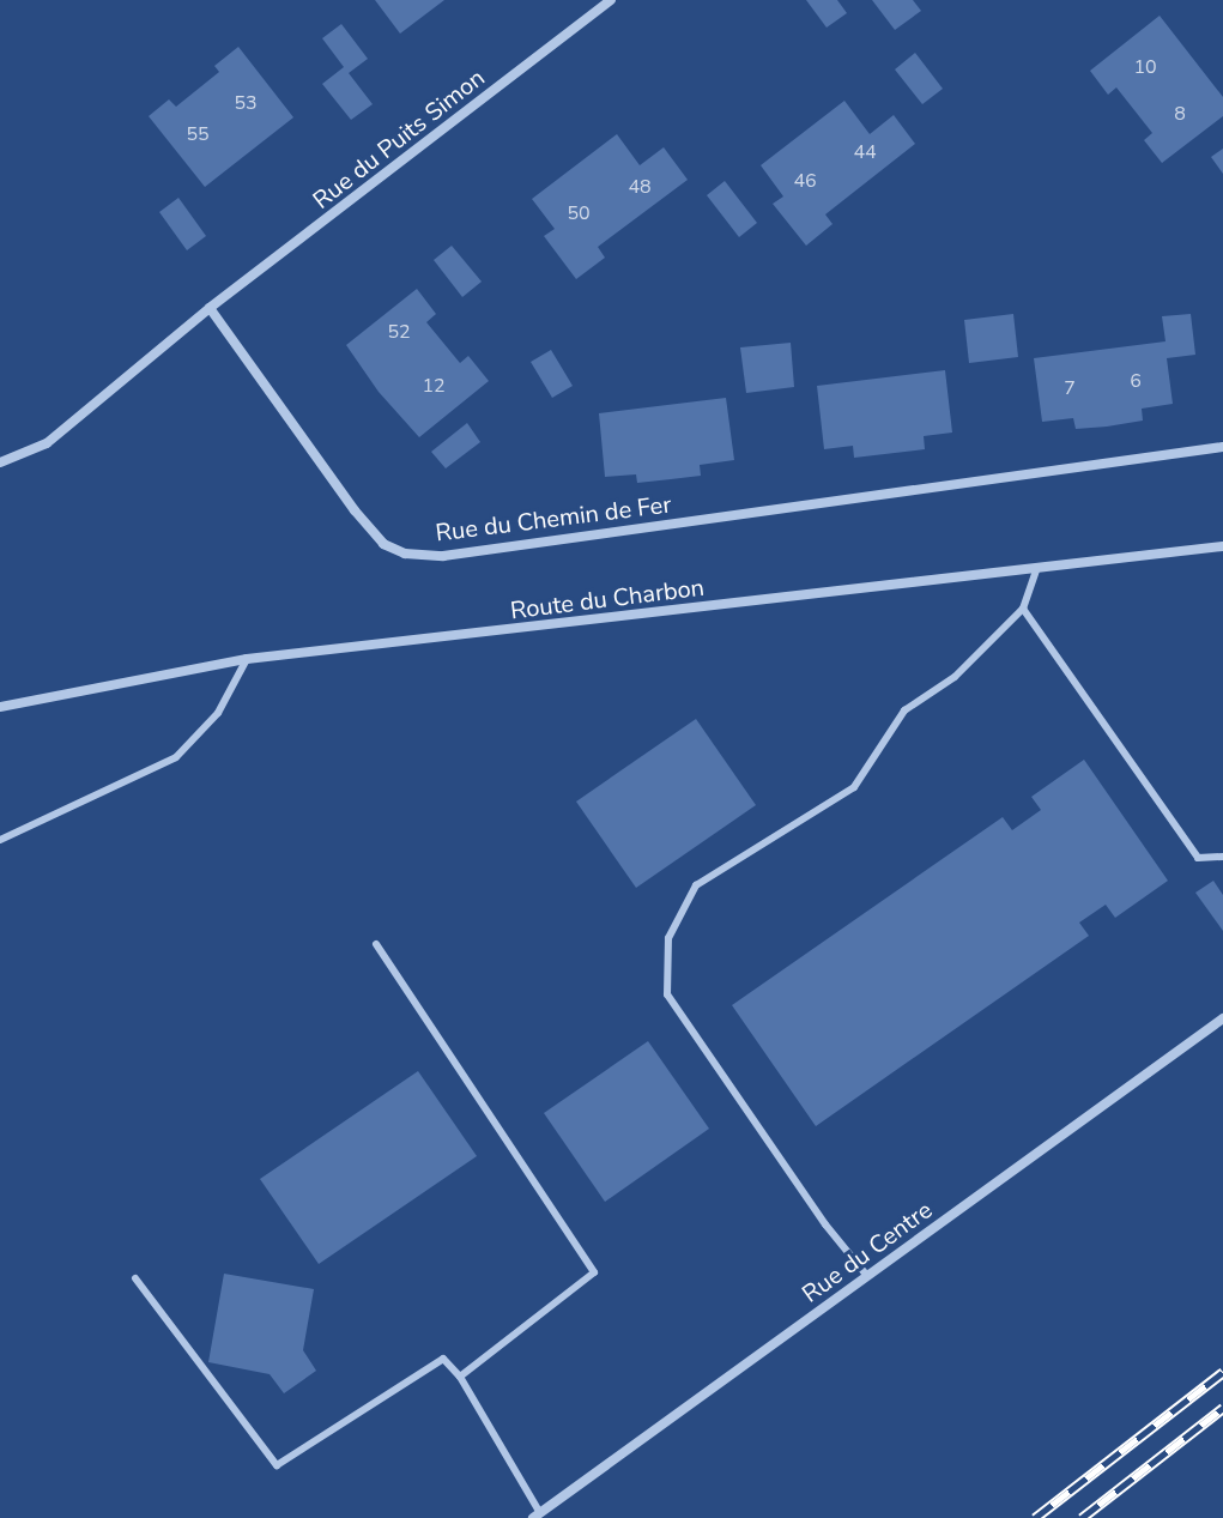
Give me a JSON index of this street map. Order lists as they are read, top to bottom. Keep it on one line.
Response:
{"streets":{"street":["Rue du Puits Simon","Rue du Chemin de Fer","Route du Charbon","Rue du Centre"]},"crossings":[["Rue du Puits Simon","Rue du Chemin de Fer"]],"house_numbers":["10","53","8","55","44","46","48","50","52","6","12","7"]}
